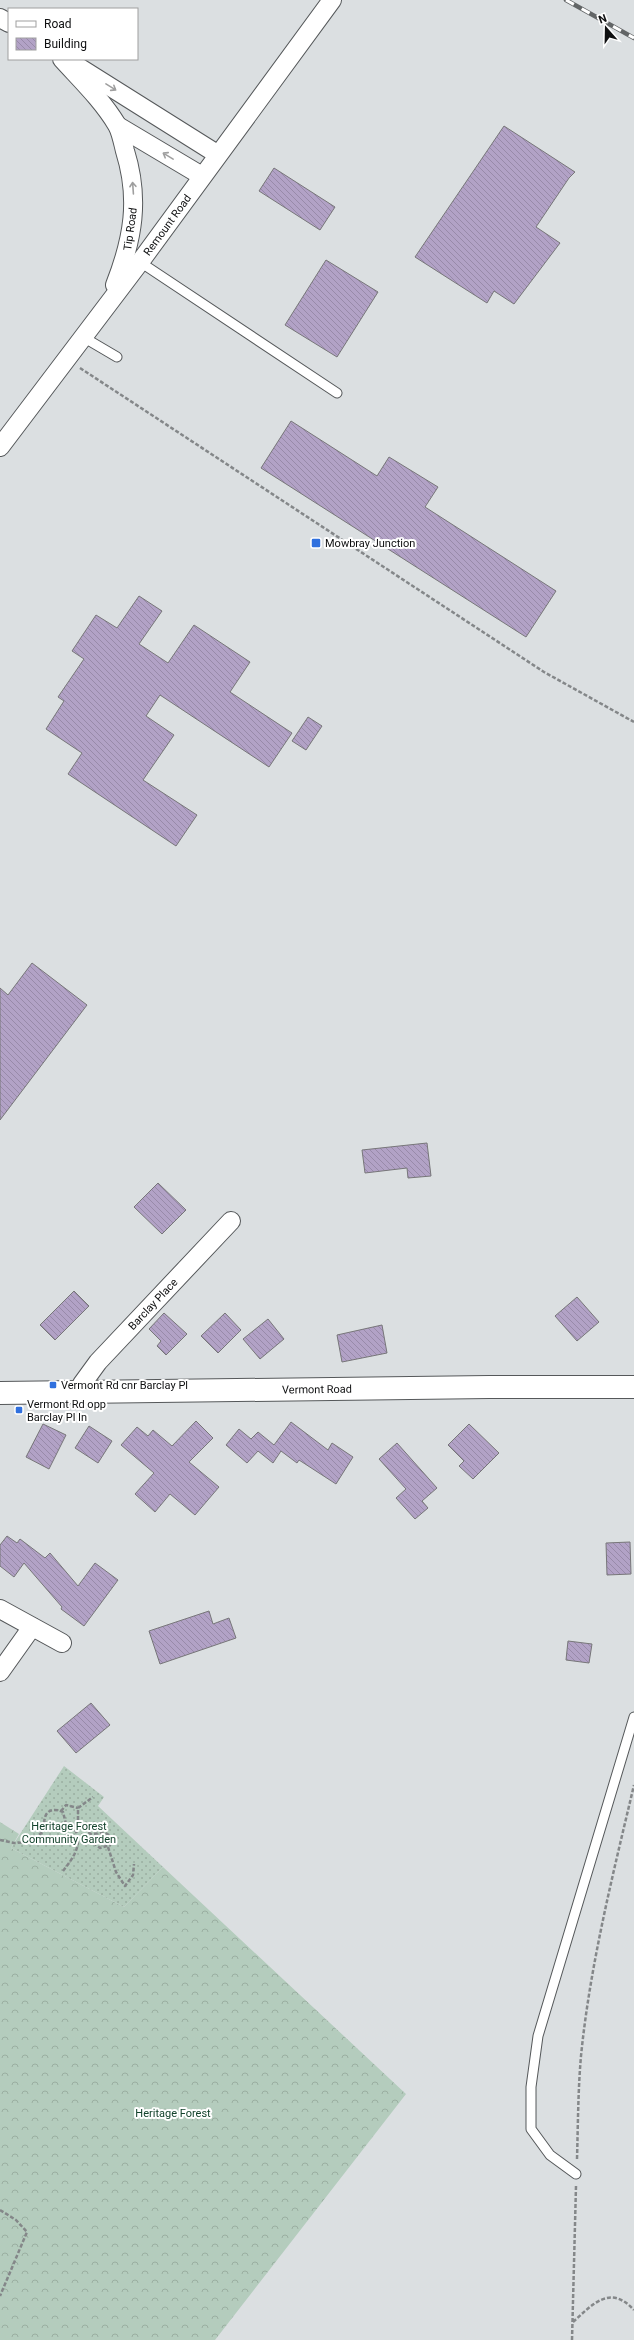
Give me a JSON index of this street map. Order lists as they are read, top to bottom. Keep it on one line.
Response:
{"streets":{"street":["Remount Road","Tip Road","Barclay Place","Vermont Road"]},"crossings":[["Remount Road","Tip Road"],["Barclay Place","Vermont Road"]],"one_way":["Tip Road"],"parks":["Heritage Forest Community Garden","Heritage Forest"],"places":{"transit":["Mowbray Junction","Vermont Rd cnr Barclay Pl","Vermont Rd opp Barclay Pl In"]},"legend":["Road","Building"],"north":"top"}
